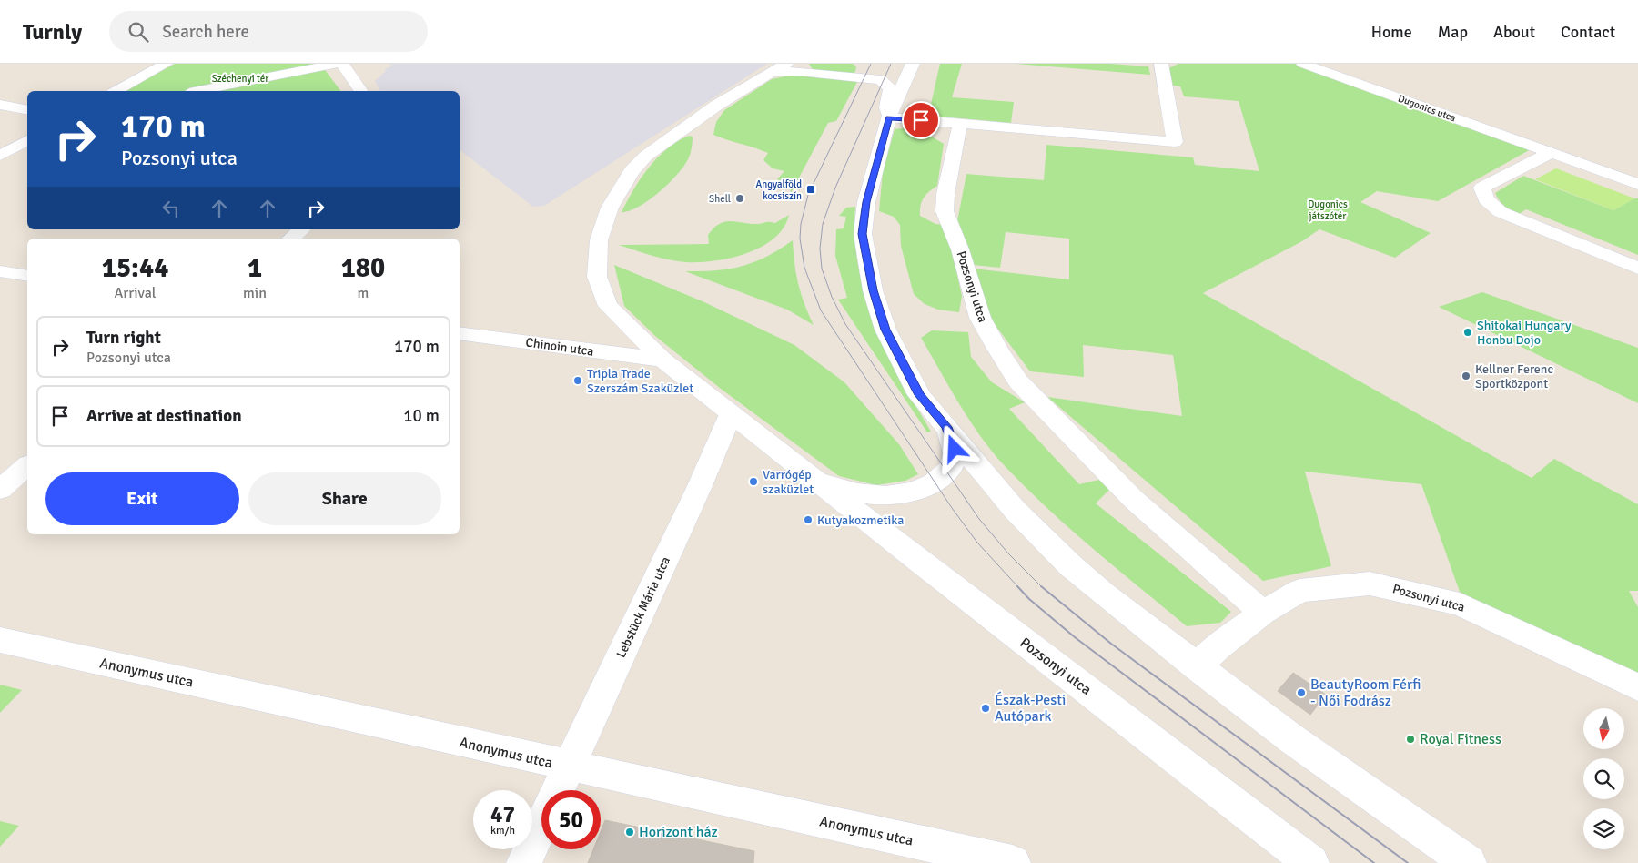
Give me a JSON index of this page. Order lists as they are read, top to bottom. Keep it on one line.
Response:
{"streets":{"street":["Dugonics utca","Pozsonyi utca","Chinoin utca","Lebstück Mária utca","Anonymus utca"]},"crossings":[["Pozsonyi utca","Chinoin utca"],["Pozsonyi utca","Lebstück Mária utca"],["Lebstück Mária utca","Anonymus utca"]],"parks":["Széchenyi tér","Dugonics játszótér"],"places":{"transit":["Angyalföld kocsiszín"],"other":["Shell","Shitokai Hungary Honbu Dojo","Kellner Ferenc Sportközpont","Tripla Trade Szerszám Szaküzlet","Varrógép szaküzlet","Kutyakozmetika","BeautyRoom Férfi - Női Fodrász","Észak-Pesti Autópark","Royal Fitness","Horizont ház"]},"north":"bottom","page":{"header":"Turnly","search":"Search here","nav":["Home","Map","About","Contact"],"turn":["170 m","Pozsonyi utca"],"eta":["15:44","Arrival","1","min","180","m"],"list":[{"name":"Turn right","note":"Pozsonyi utca","value":"170 m"},{"name":"Arrive at destination","value":"10 m"}],"buttons":["Exit","Share"],"speed":"47 km/h","limit":"50"}}
